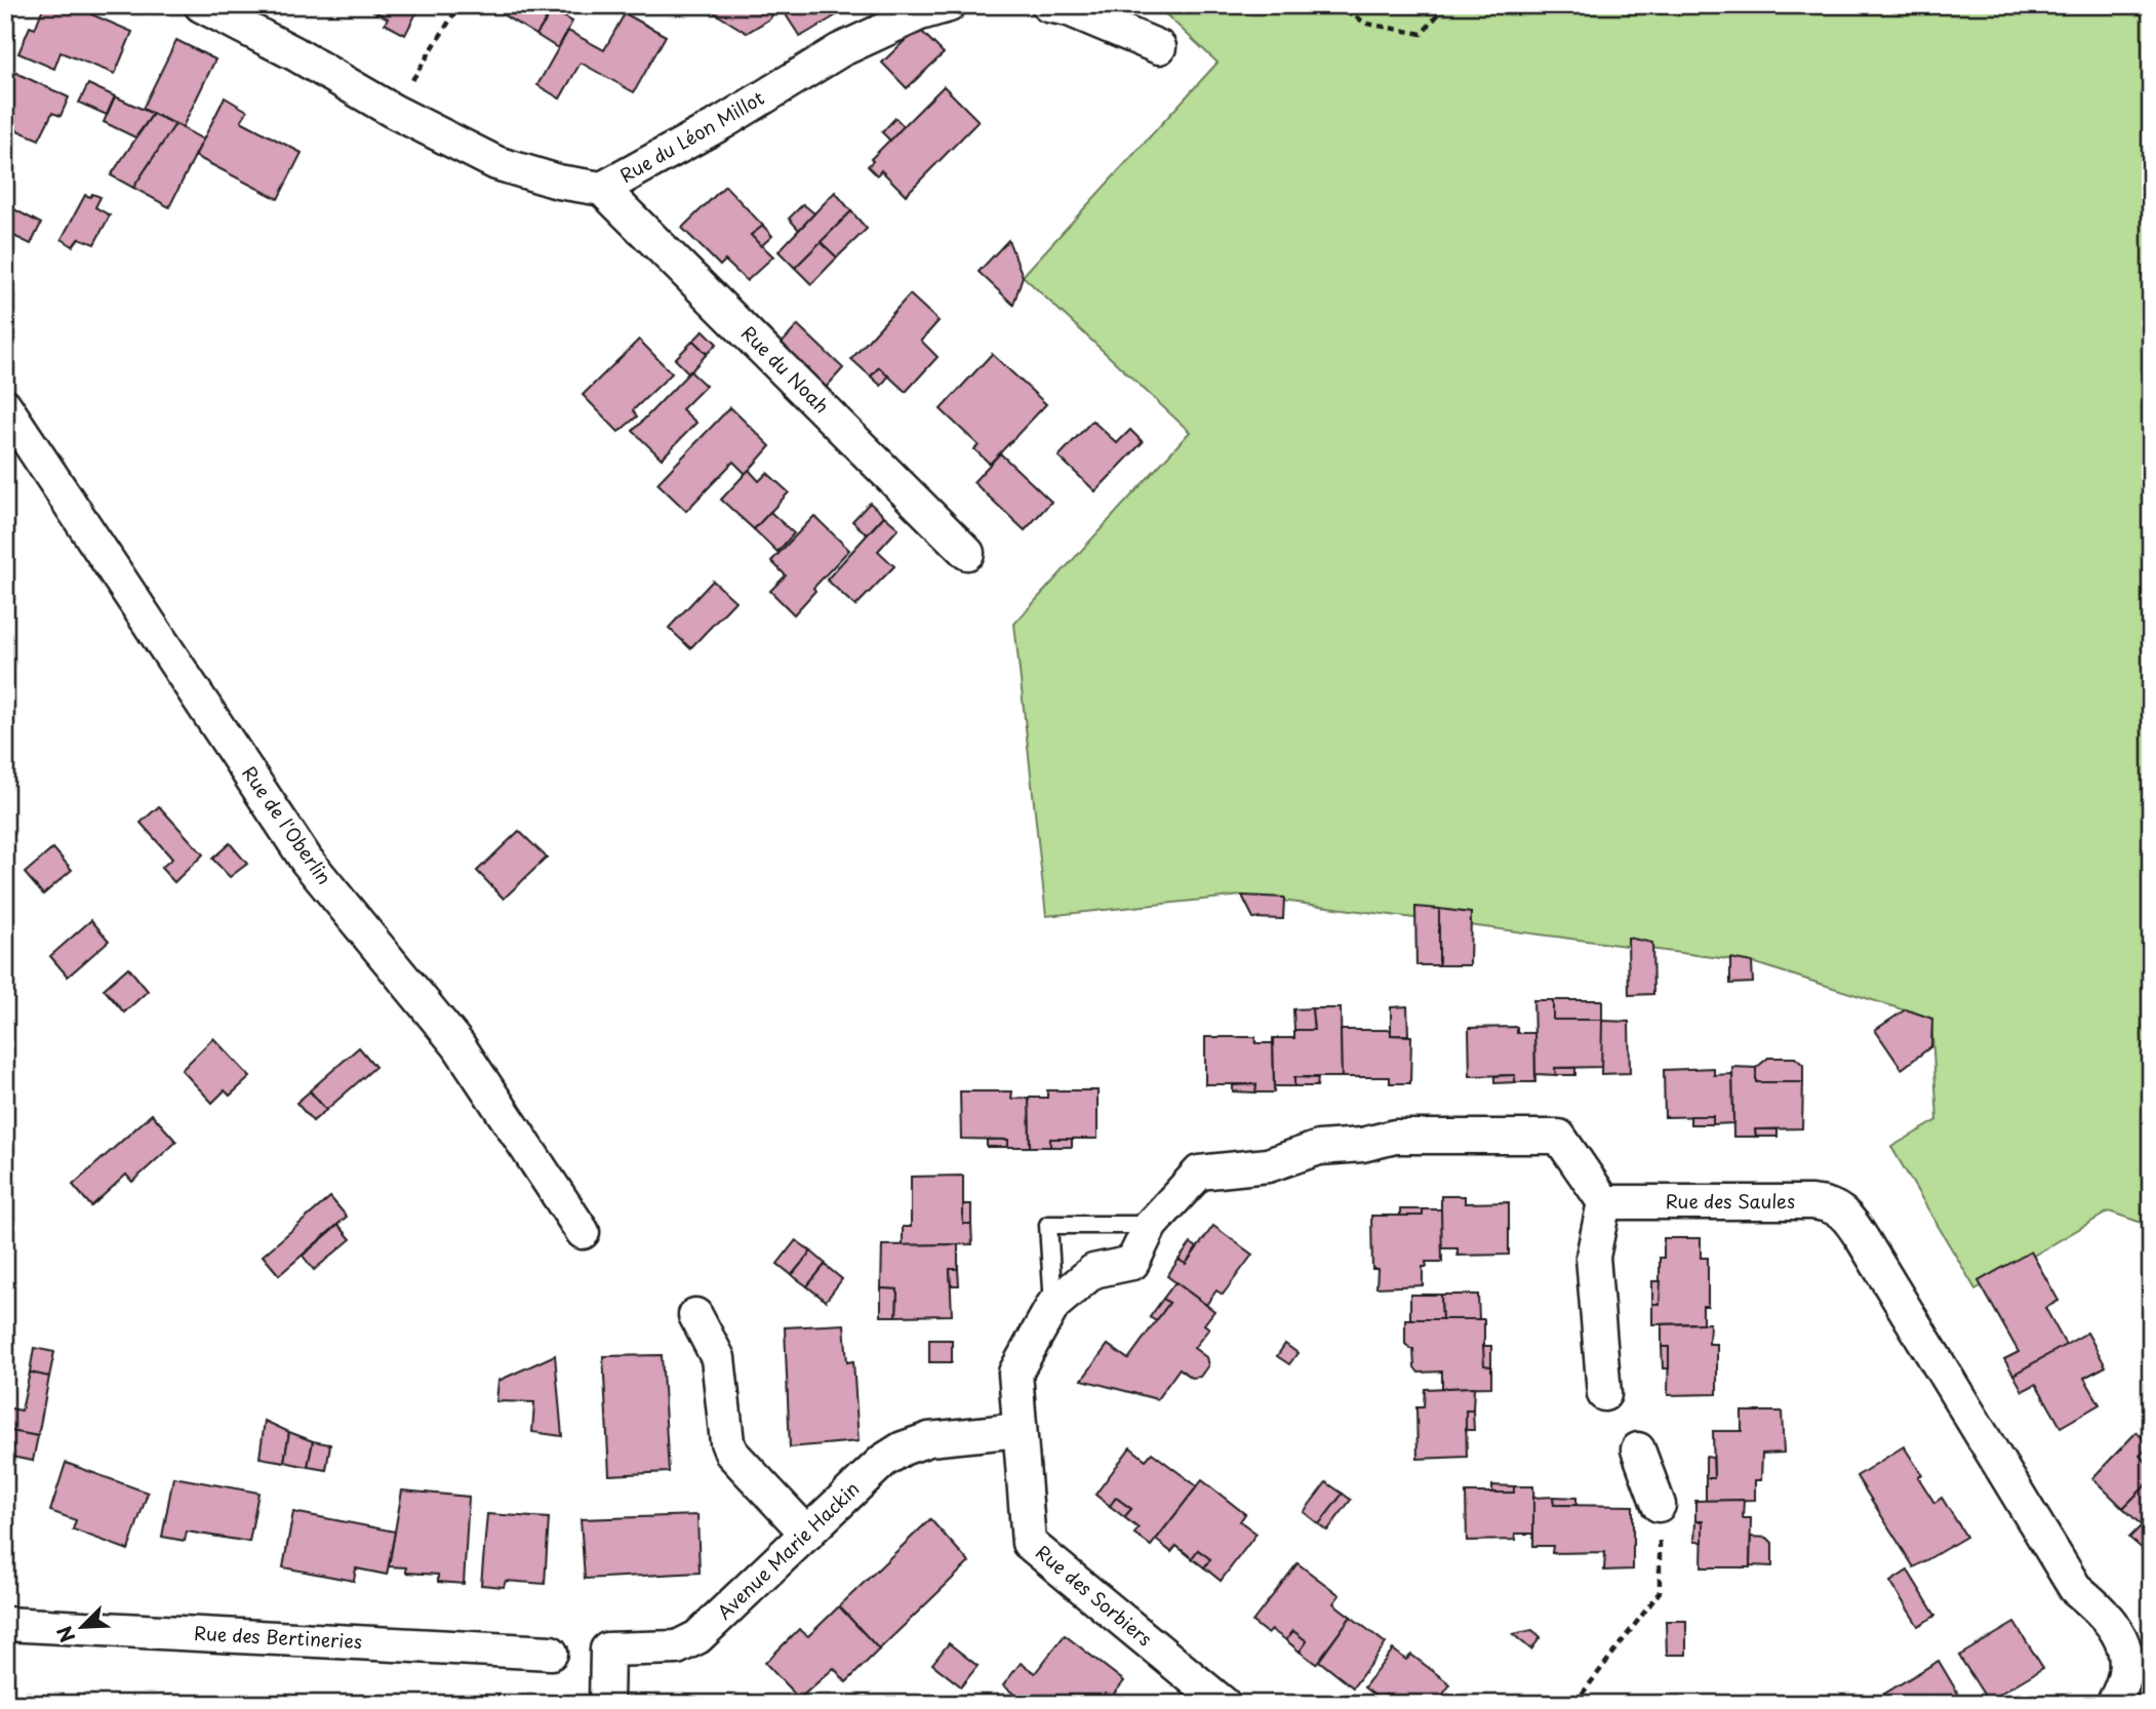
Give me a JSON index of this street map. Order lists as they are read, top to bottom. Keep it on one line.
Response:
{"streets":{"street":["Rue du Léon Millot","Rue du Noah","Rue de l'Oberlin","Rue des Saules","Avenue Marie Hackin","Rue des Sorbiers","Rue des Bertineries"]},"crossings":[["Rue du Léon Millot","Rue du Noah"],["Avenue Marie Hackin","Rue des Sorbiers"]],"north":"bottom left"}
